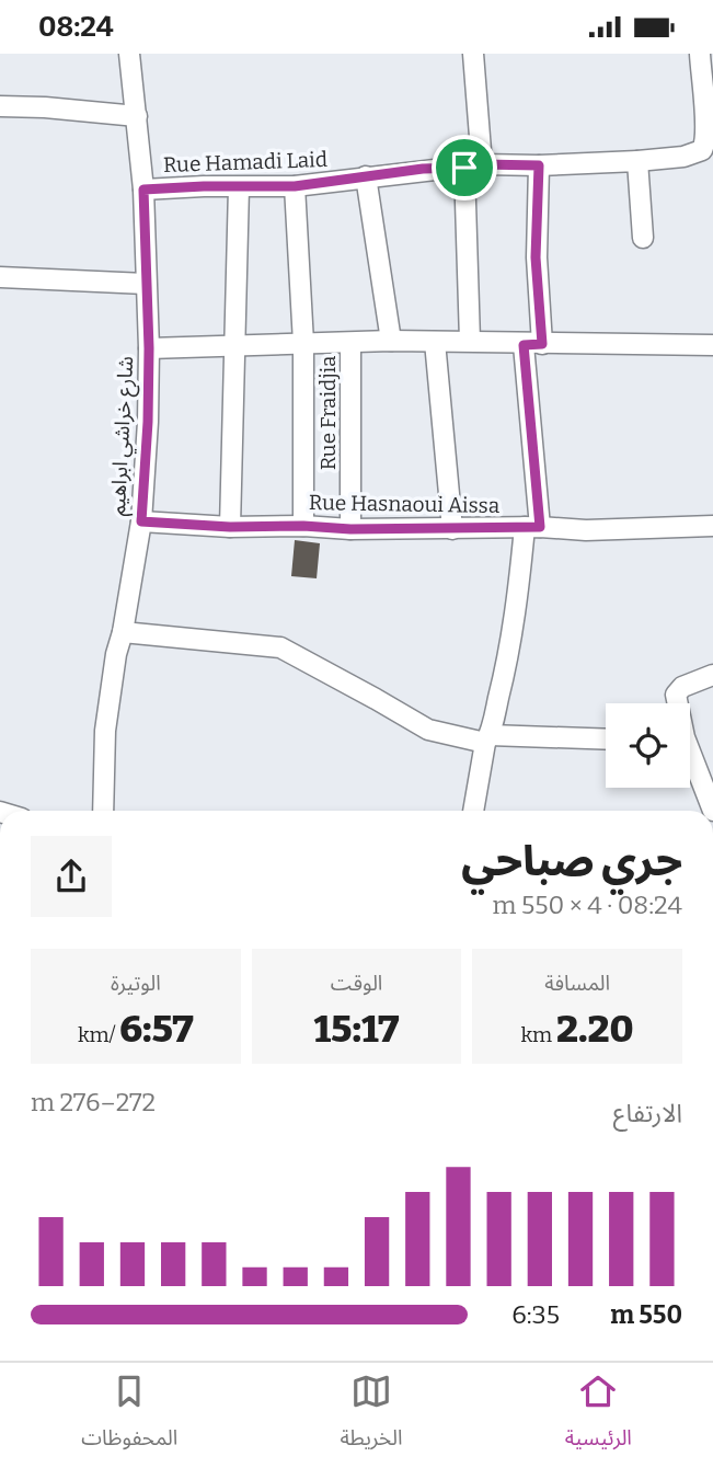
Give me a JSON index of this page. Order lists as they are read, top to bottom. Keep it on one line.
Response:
{"streets":{"street":["Rue Hamadi Laid","Rue Fraidjia","شارع خراشي ابراهيم","Rue Hasnaoui Aissa"]},"crossings":[["Rue Hamadi Laid","شارع خراشي ابراهيم"],["Rue Fraidjia","Rue Hasnaoui Aissa"],["شارع خراشي ابراهيم","Rue Hasnaoui Aissa"]],"page":{"status":"08:24","heading":["جري صباحي","08:24 · 4 × 550 m"],"stats":[["المسافة","2.20 km"],["الوقت","15:17"],["الوتيرة","6:57 /km"]],"chart":["الارتفاع","272–276 m"],"list":[{"name":"550 m","note":"6:35"}],"tabs":["الرئيسية","الخريطة","المحفوظات"]}}
